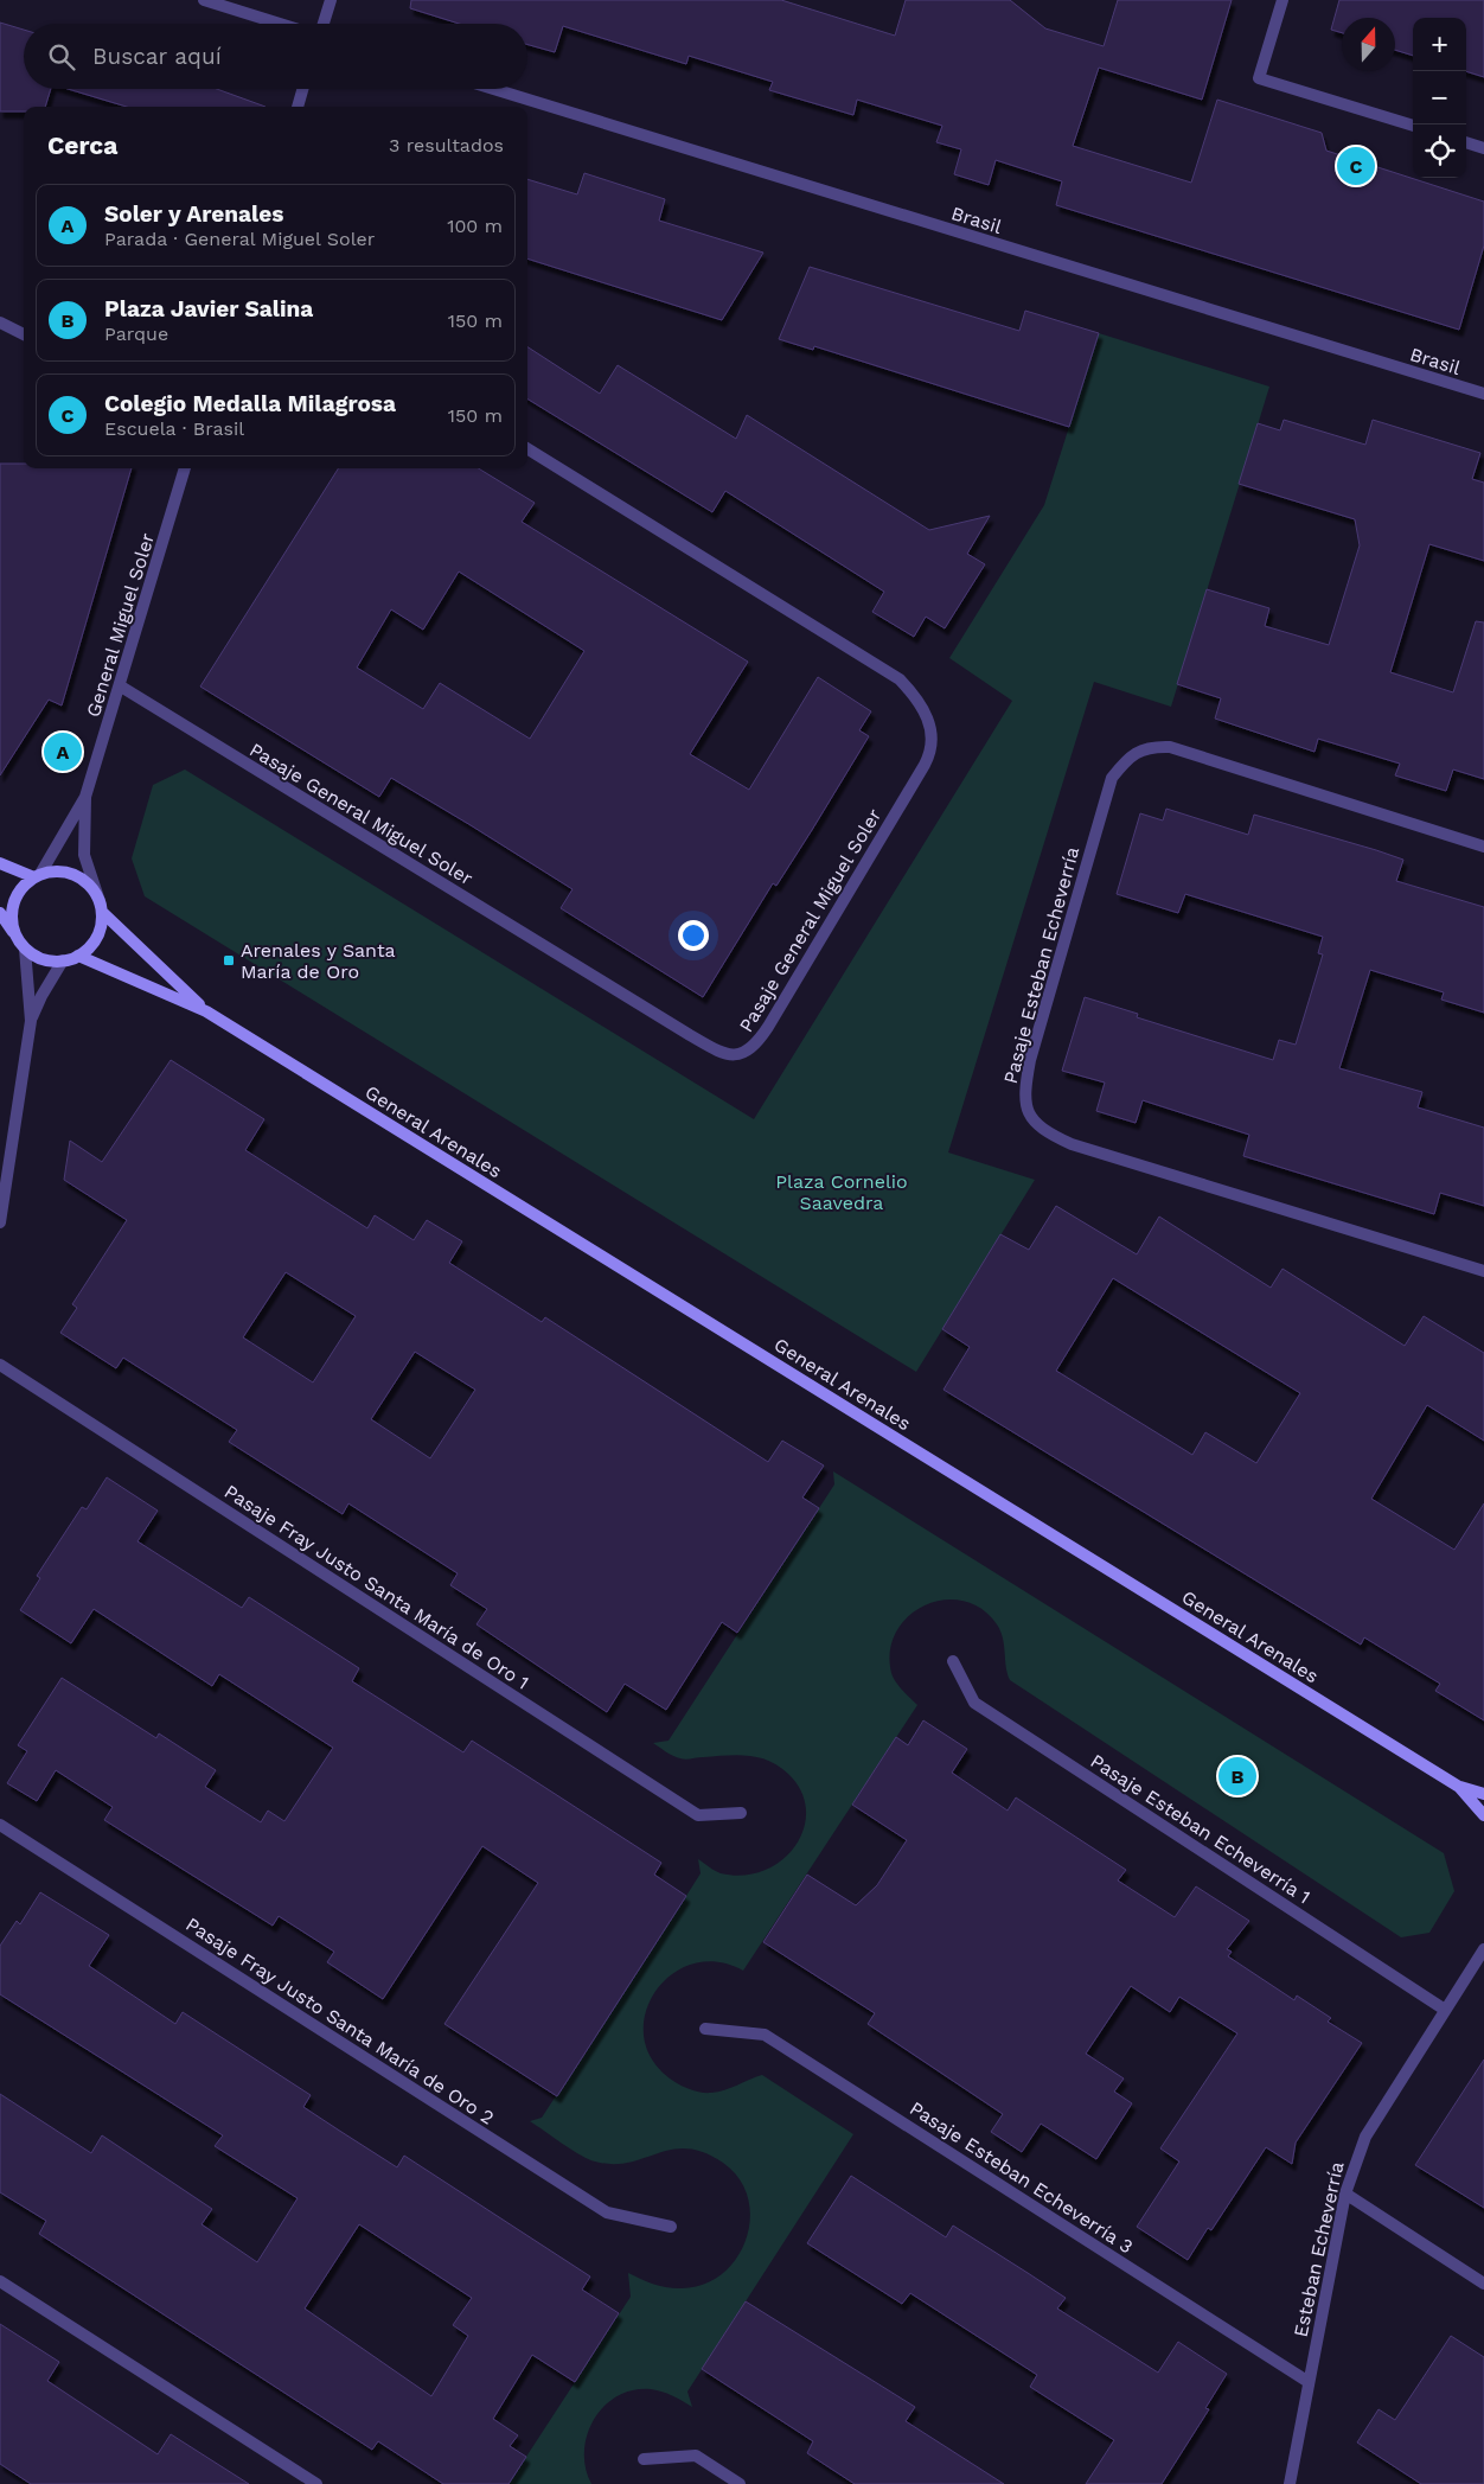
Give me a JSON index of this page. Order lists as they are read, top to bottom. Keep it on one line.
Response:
{"streets":{"street":["Brasil","General Miguel Soler","Pasaje General Miguel Soler","Pasaje Esteban Echeverría","General Arenales","Pasaje Fray Justo Santa María de Oro 1","Pasaje Esteban Echeverría 1","Pasaje Fray Justo Santa María de Oro 2","Pasaje Esteban Echeverría 3","Esteban Echeverría"]},"crossings":[["General Miguel Soler","Pasaje General Miguel Soler"],["General Miguel Soler","General Arenales"],["Pasaje Esteban Echeverría 1","Esteban Echeverría"],["Pasaje Esteban Echeverría 3","Esteban Echeverría"]],"parks":["Plaza Cornelio Saavedra"],"places":{"transit":["Arenales y Santa María de Oro"]},"north":"top","page":{"map_buttons":["+","−"],"search":"Buscar aquí","heading":["Cerca","3 resultados"],"pins":["C","A","B"],"list":[{"mark":"A","name":"Soler y Arenales","note":"Parada · General Miguel Soler","value":"100 m"},{"mark":"B","name":"Plaza Javier Salina","note":"Parque","value":"150 m"},{"mark":"C","name":"Colegio Medalla Milagrosa","note":"Escuela · Brasil","value":"150 m"}]}}
